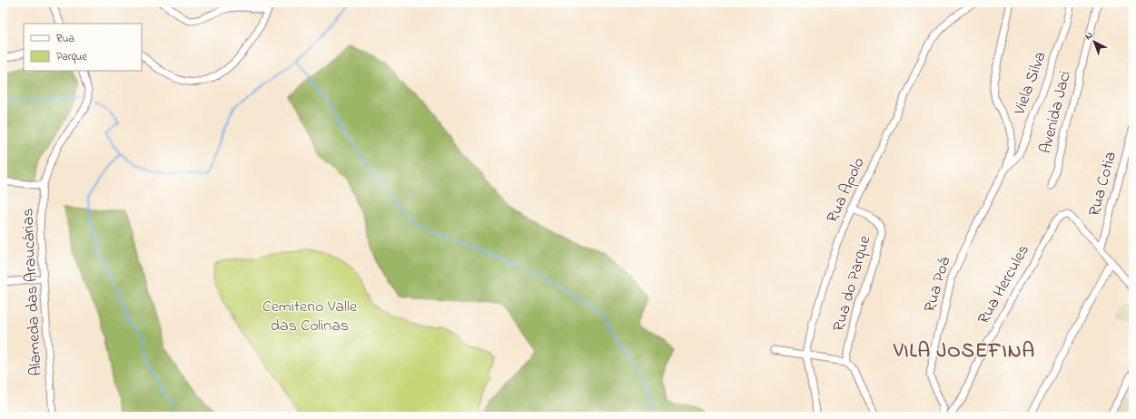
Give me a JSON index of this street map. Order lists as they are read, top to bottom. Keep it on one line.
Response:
{"streets":{"street":["Viela Silva","Avenida Jaci","Rua Cotia","Rua Apolo","Rua do Parque","Rua Poá","Rua Hercules","Alameda das Araucárias"]},"crossings":[["Viela Silva","Rua Poá"],["Rua Cotia","Rua Hercules"],["Rua Apolo","Rua do Parque"]],"districts":["VILA JOSEFINA"],"parks":["Cemiterio Valle das Colinas"],"legend":["Rua","Parque"],"north":"top left"}
